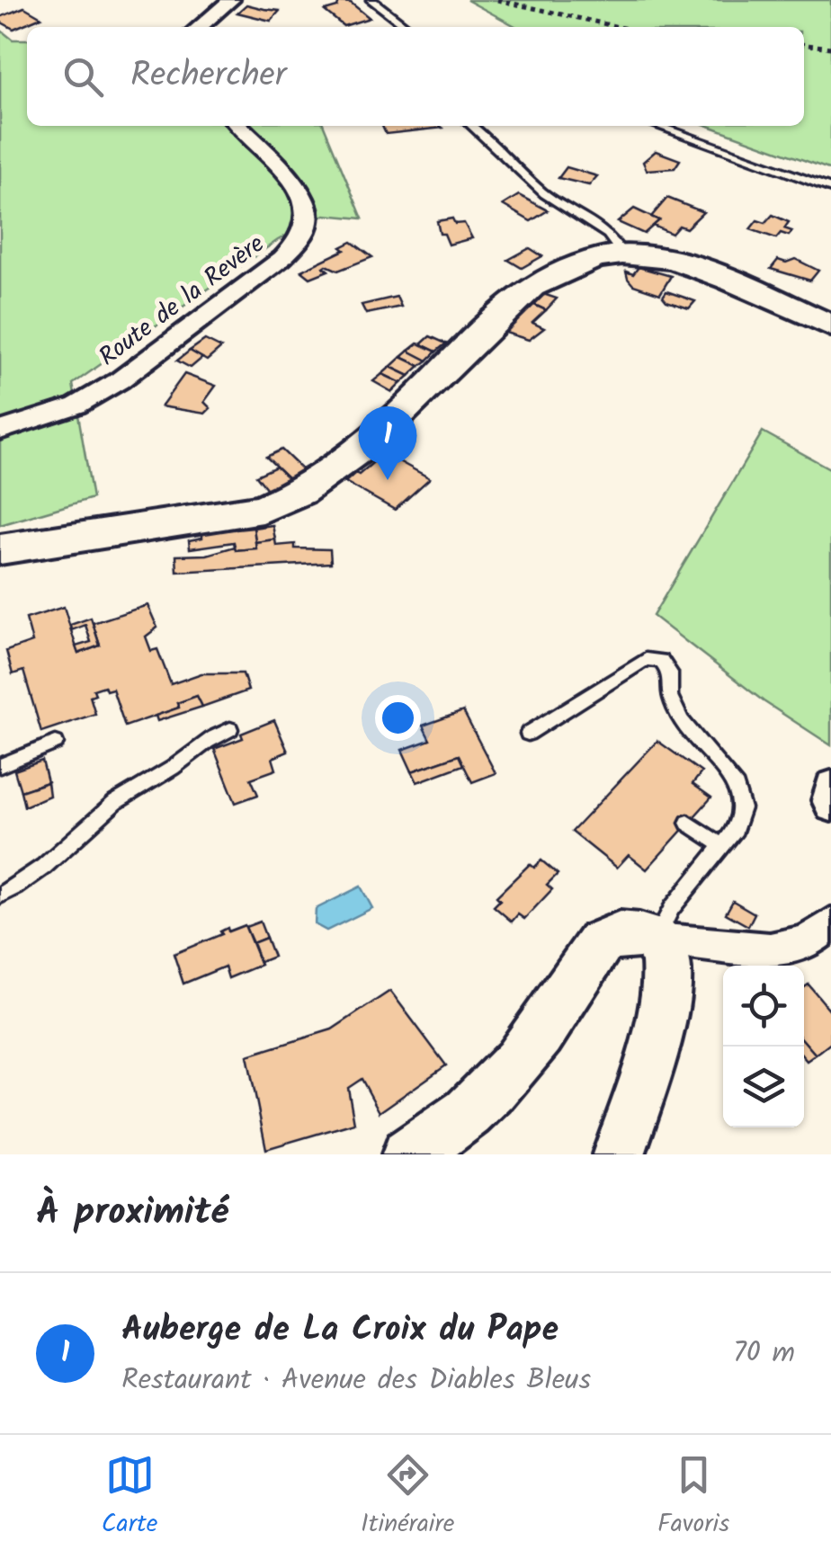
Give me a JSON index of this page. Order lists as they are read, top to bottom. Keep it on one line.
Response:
{"streets":{"street":["Route de la Revère"]},"page":{"search":"Rechercher","pins":"1","heading":"À proximité","list":[{"mark":"1","name":"Auberge de La Croix du Pape","note":"Restaurant · Avenue des Diables Bleus","value":"70 m"}],"nav":["Carte","Itinéraire","Favoris"]}}
